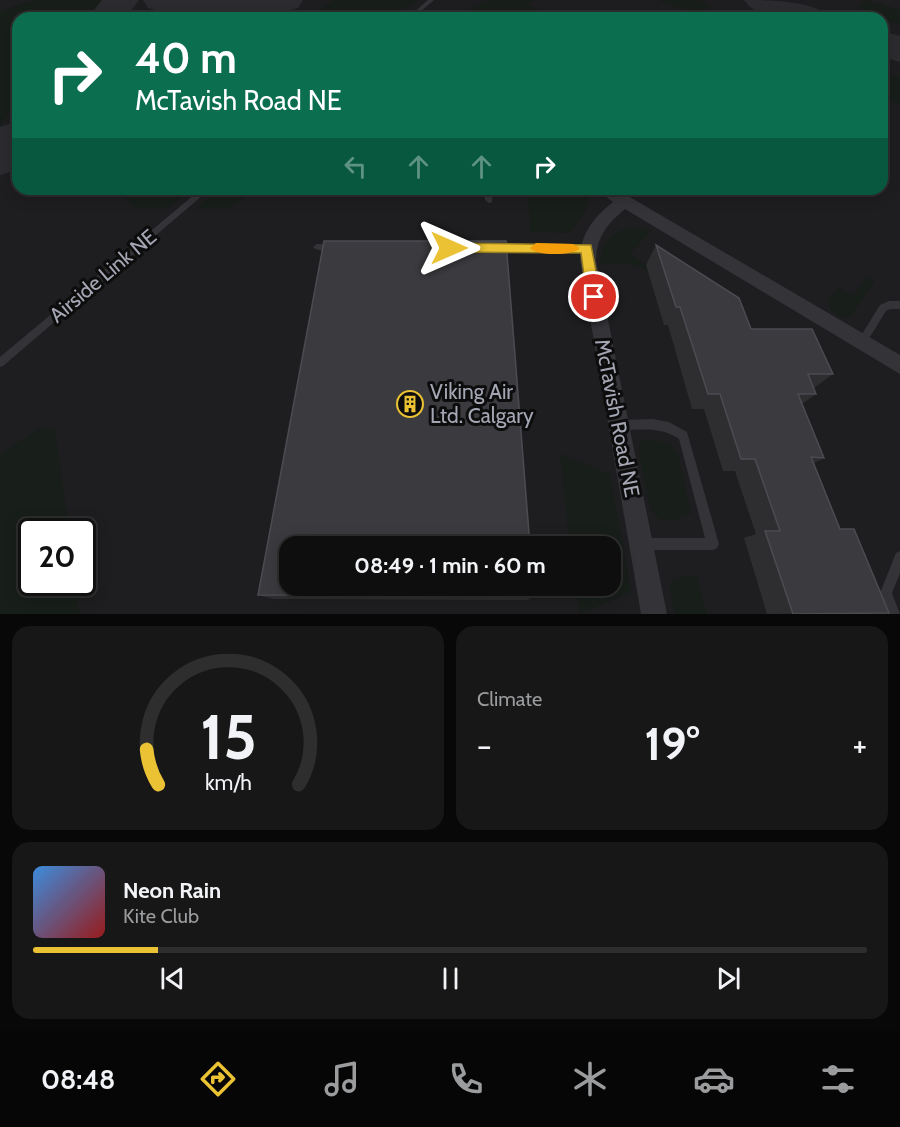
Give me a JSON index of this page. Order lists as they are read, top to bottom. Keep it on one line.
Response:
{"streets":{"street":["McTavish Road NE"],"lane":["Airside Link NE"]},"places":{"building":["Viking Air Ltd. Calgary"]},"page":{"turn":["40 m","McTavish Road NE"],"limit":"20","trip":"08:49 · 1 min · 60 m","tile":"Climate","heat":["−","19°","+"],"song":["Neon Rain","Kite Club"],"tabs":"08:48","gauge":["15","km/h"]}}
